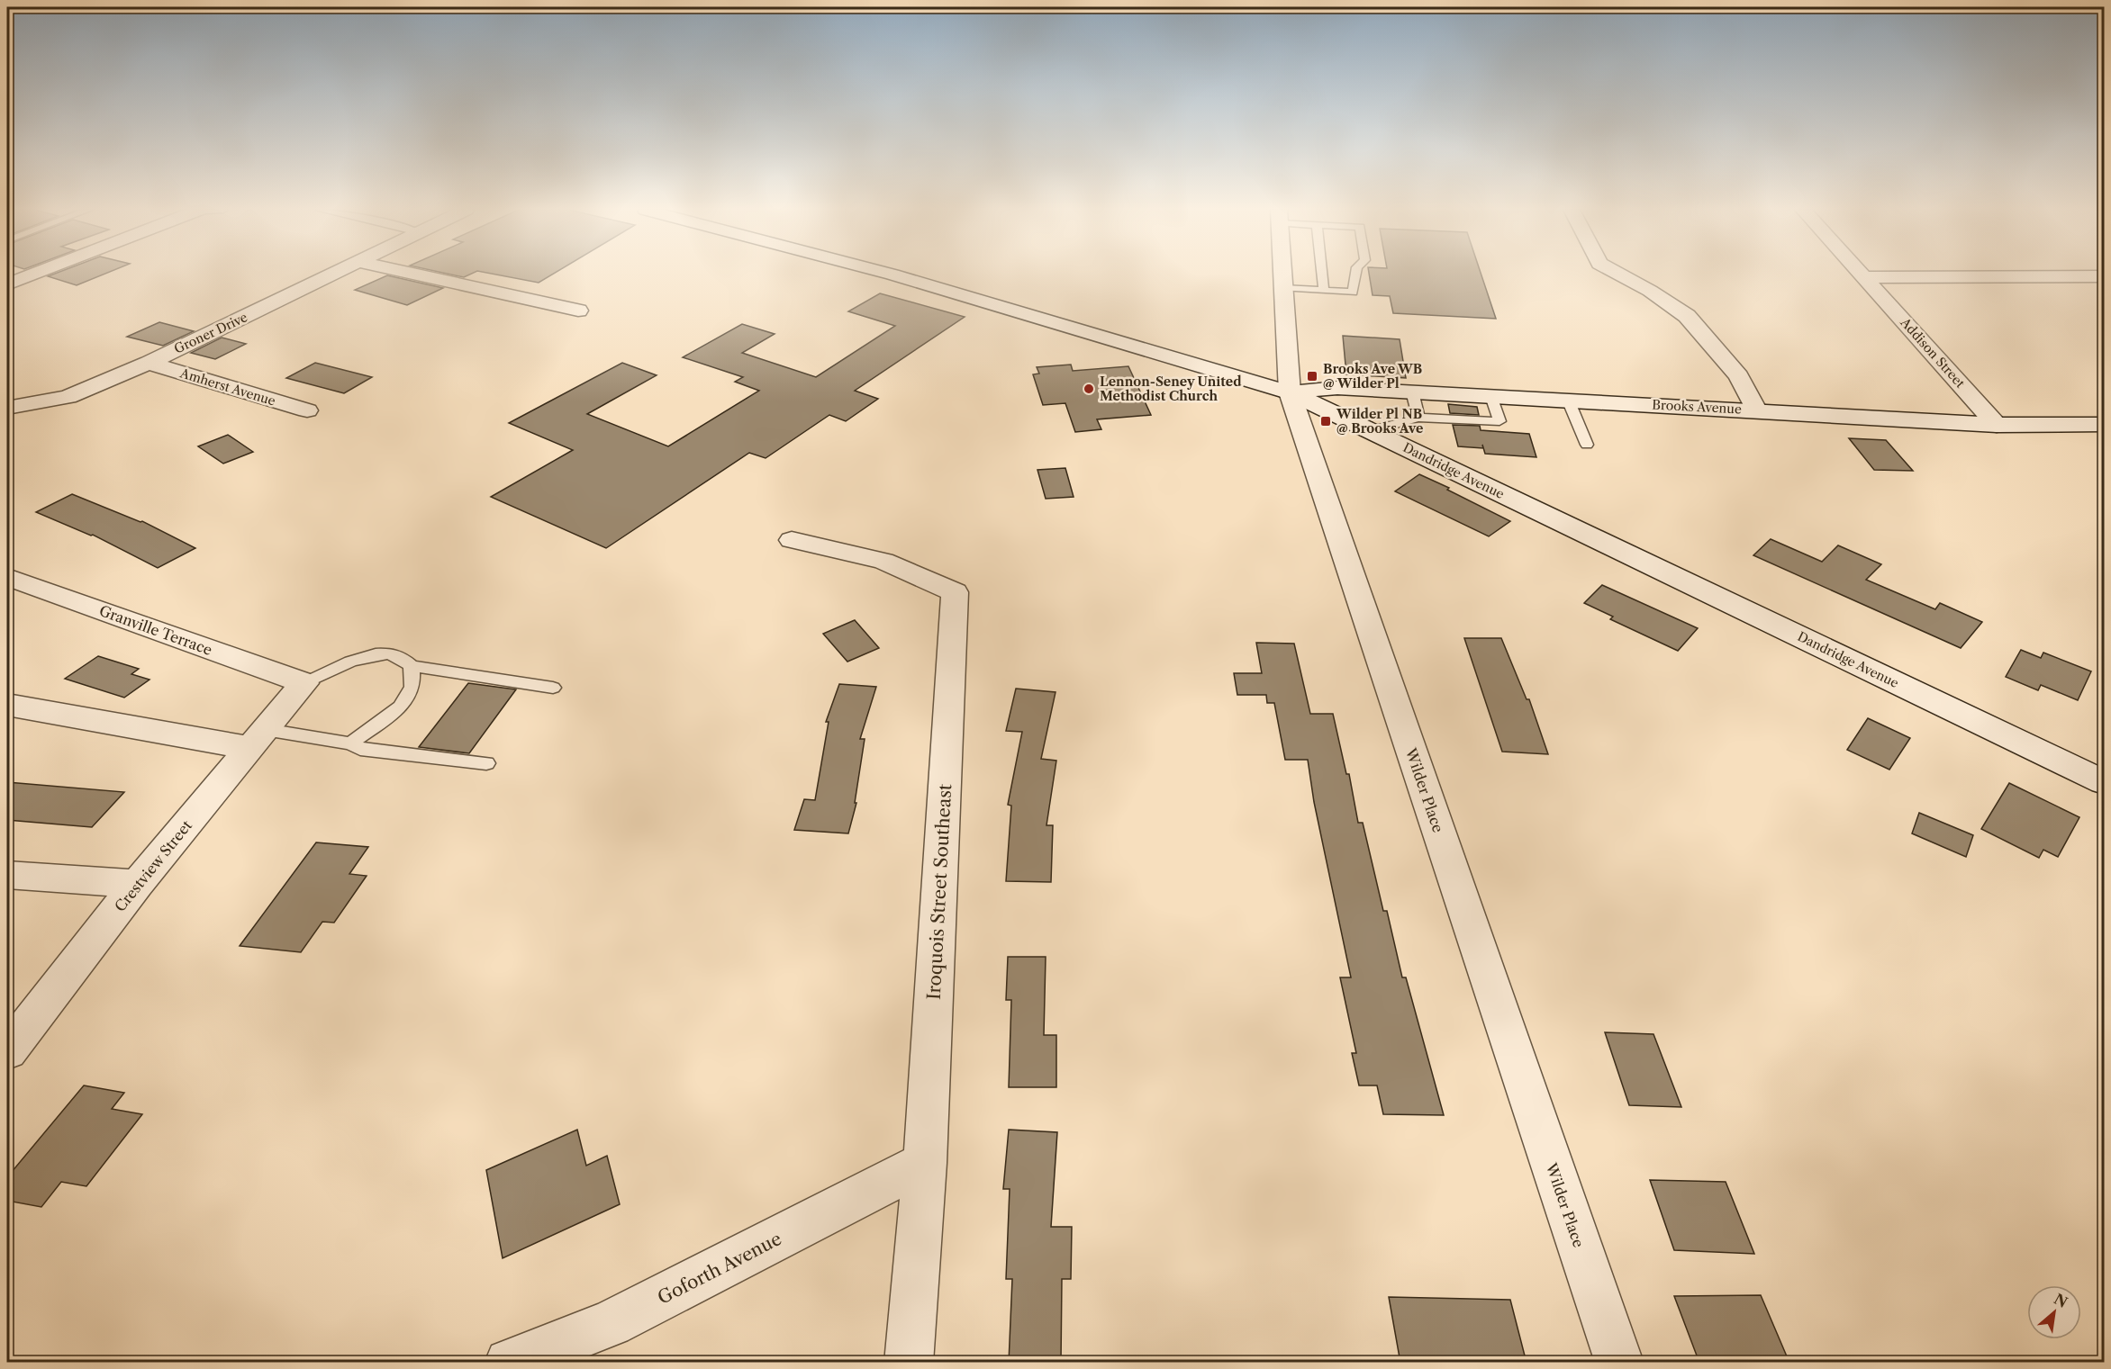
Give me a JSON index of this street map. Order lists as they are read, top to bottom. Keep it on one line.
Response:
{"streets":{"street":["Groner Drive","Addison Street","Amherst Avenue","Brooks Avenue","Dandridge Avenue","Granville Terrace","Wilder Place","Crestview Street","Iroquois Street Southeast","Goforth Avenue"]},"crossings":[["Groner Drive","Amherst Avenue"],["Addison Street","Brooks Avenue"],["Brooks Avenue","Dandridge Avenue"],["Brooks Avenue","Wilder Place"],["Dandridge Avenue","Wilder Place"],["Granville Terrace","Crestview Street"],["Iroquois Street Southeast","Goforth Avenue"]],"places":{"transit":["Brooks Ave WB @ Wilder Pl","Wilder Pl NB @ Brooks Ave"],"other":["Lennon-Seney United Methodist Church"]},"north":"top right"}
